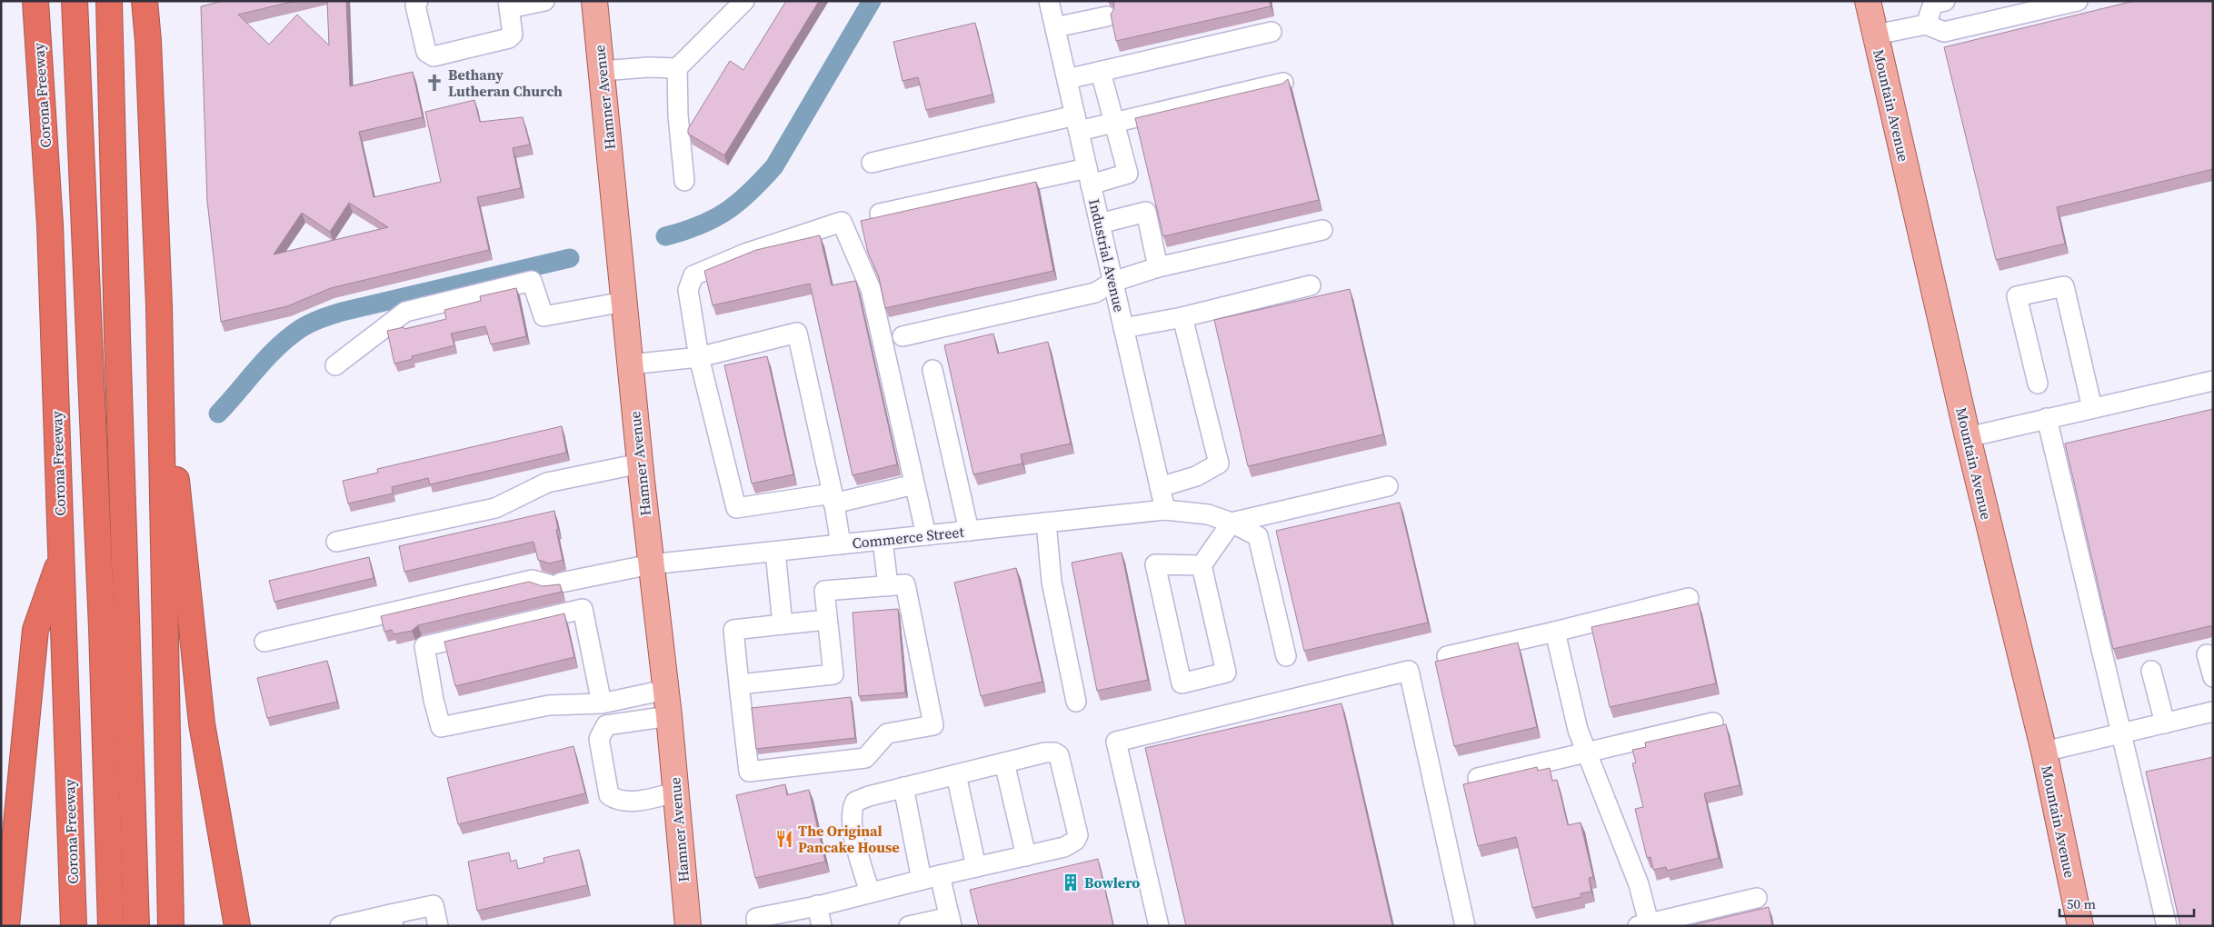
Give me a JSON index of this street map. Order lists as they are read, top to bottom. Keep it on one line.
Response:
{"streets":{"highway":["Corona Freeway"],"main road":["Hamner Avenue","Mountain Avenue"],"street":["Industrial Avenue","Commerce Street"]},"crossings":[["Hamner Avenue","Commerce Street"],["Industrial Avenue","Commerce Street"]],"places":{"church":["Bethany Lutheran Church"],"restaurant":["The Original Pancake House"],"building":["Bowlero"]},"scale_bar":"50 m"}
